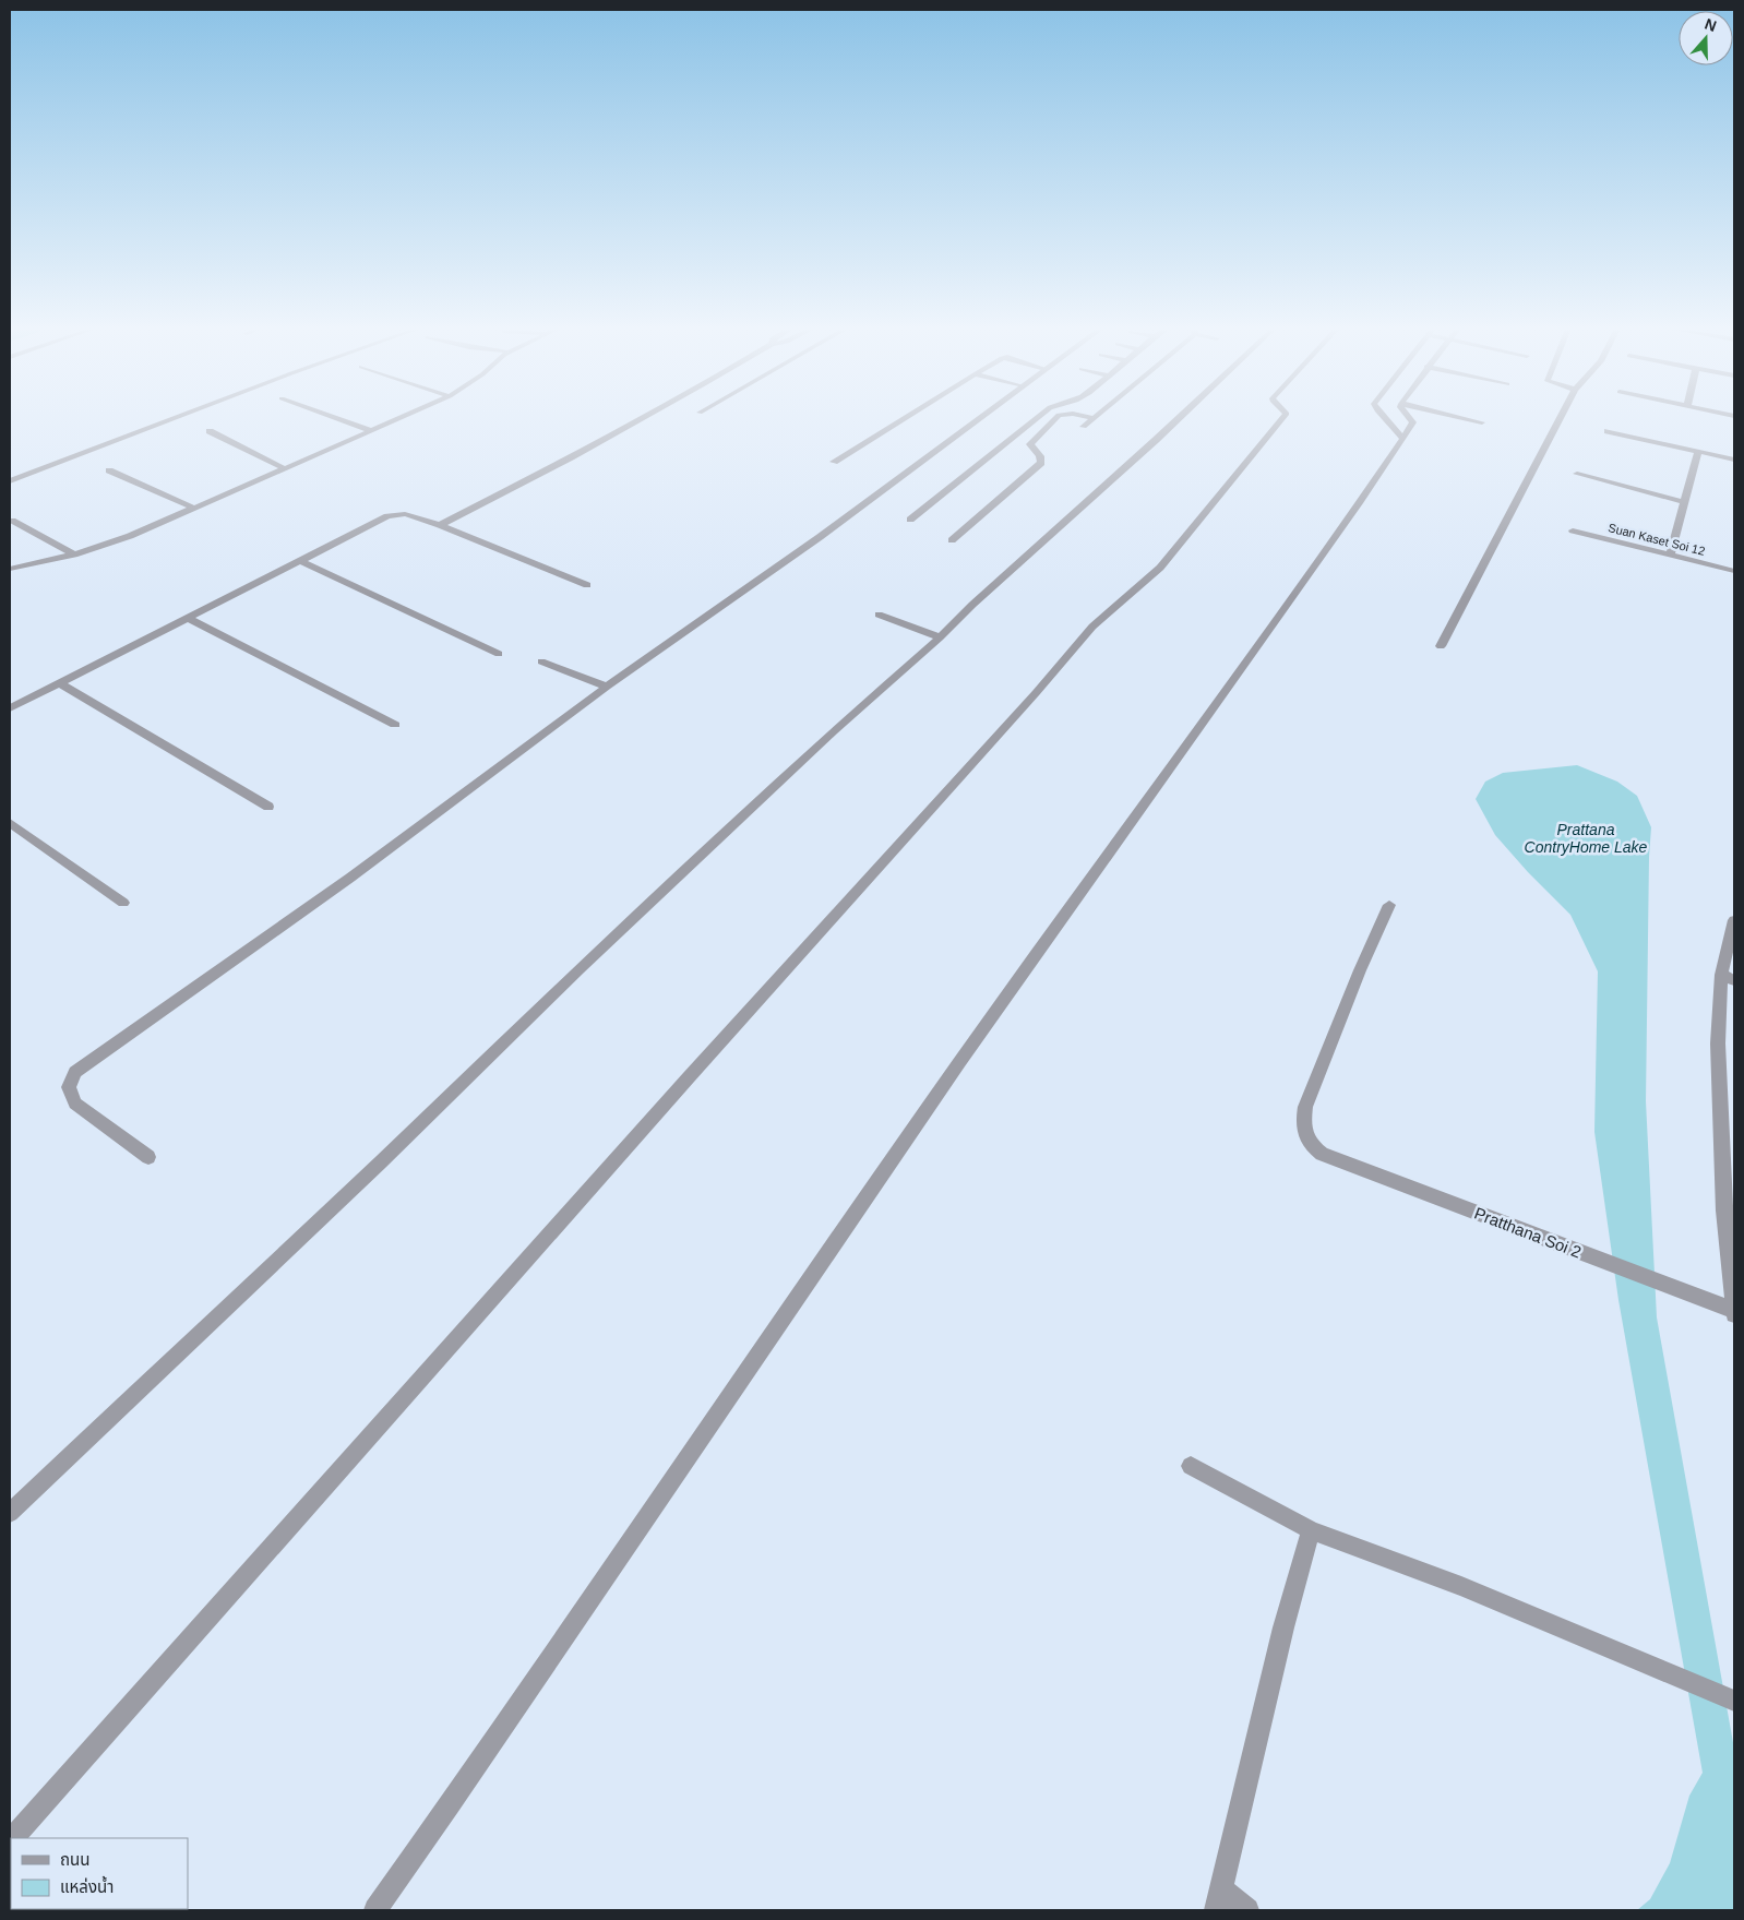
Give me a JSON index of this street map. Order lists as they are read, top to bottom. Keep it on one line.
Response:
{"streets":{"street":["Suan Kaset Soi 12","Pratthana Soi 2"]},"water":["Prattana ContryHome Lake"],"legend":["ถนน","แหล่งน้ำ"],"north":"top"}
